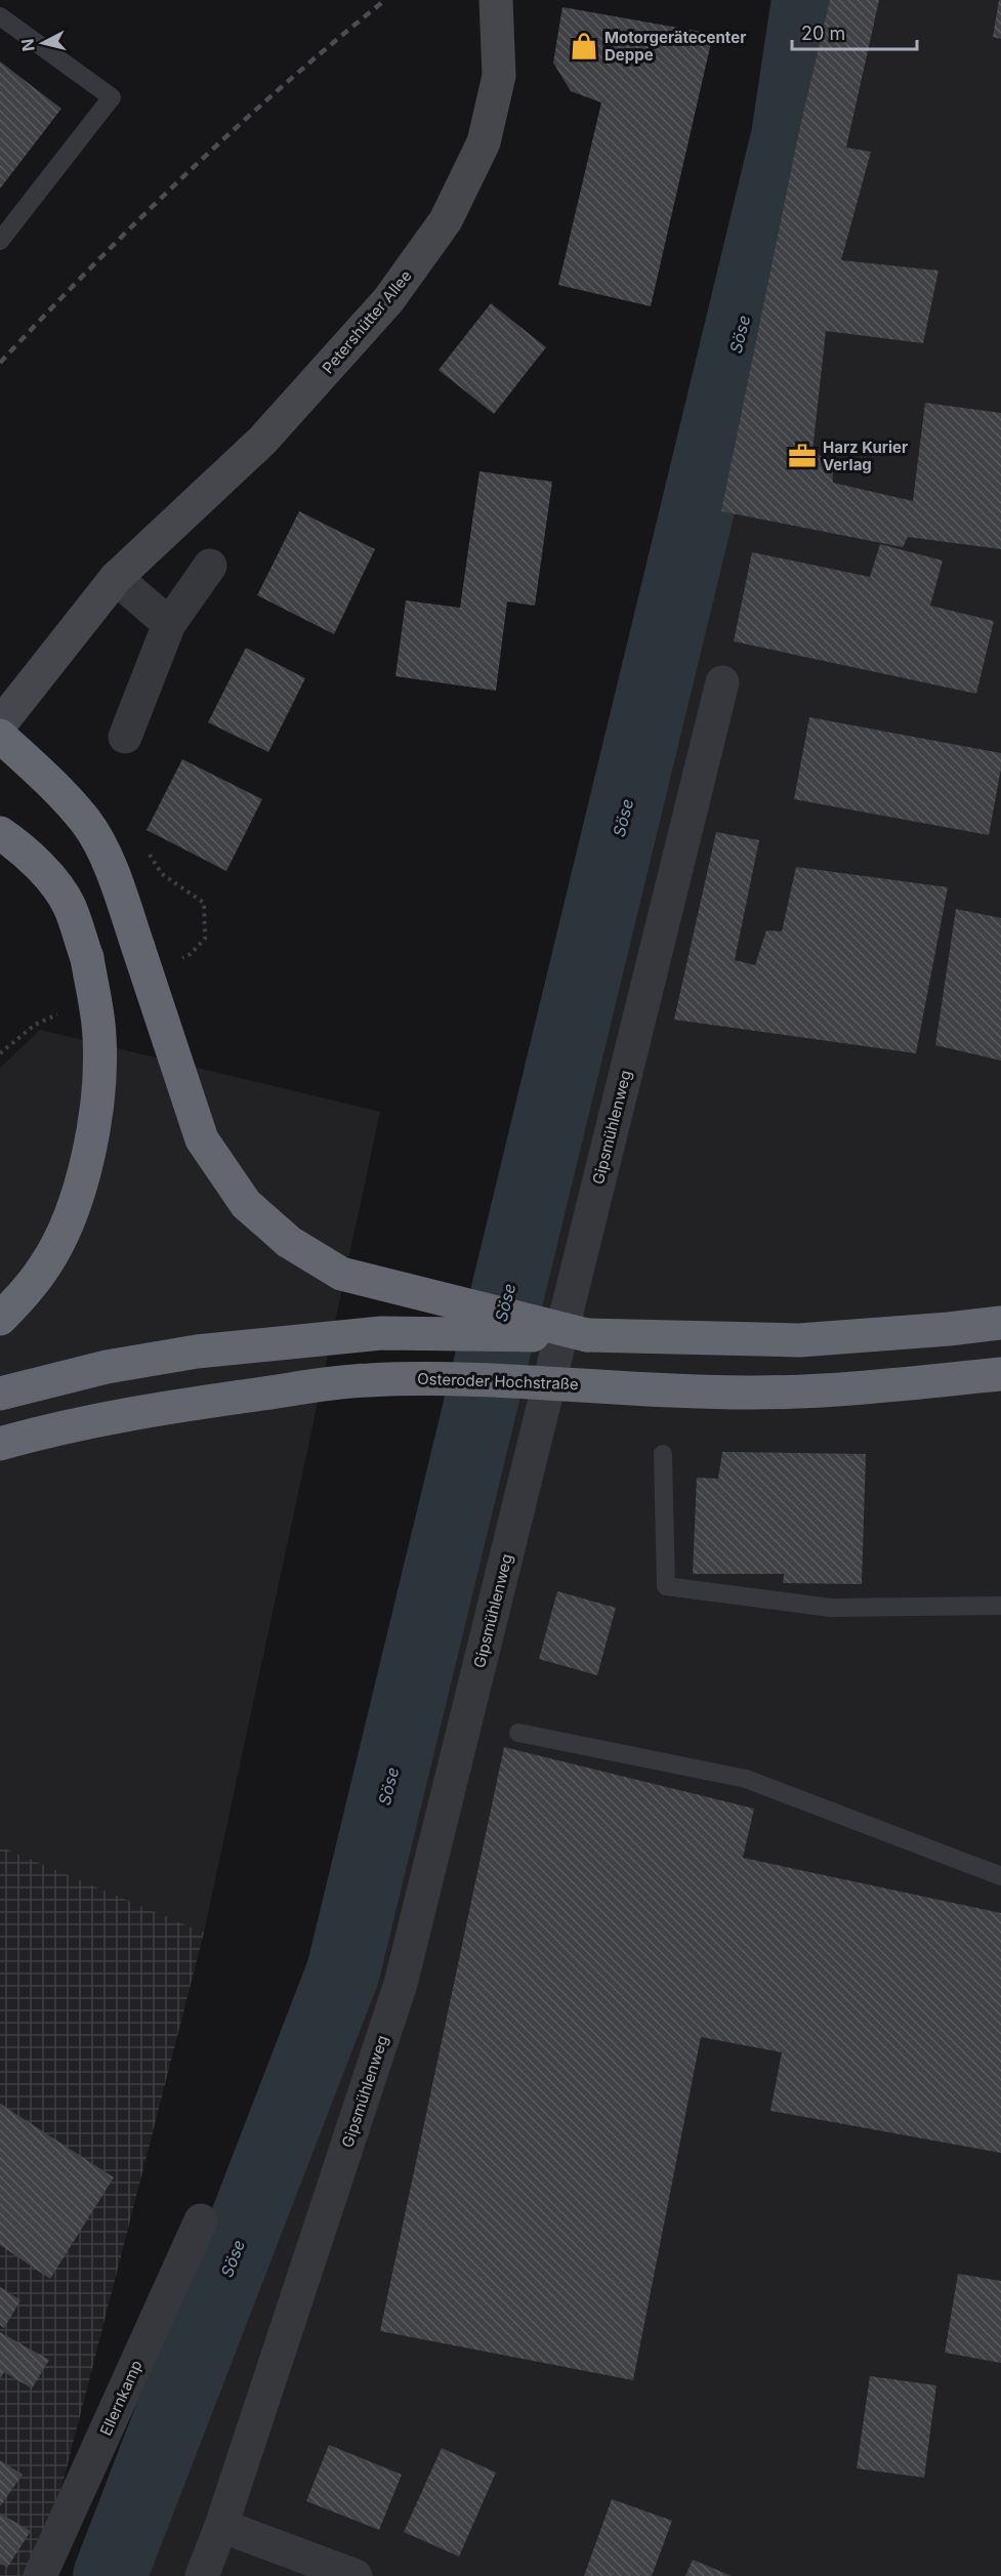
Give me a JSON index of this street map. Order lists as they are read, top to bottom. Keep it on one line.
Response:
{"streets":{"highway":["Osteroder Hochstraße"],"main road":["Petershütter Allee"],"street":["Gipsmühlenweg","Ellernkamp"]},"water":["Söse"],"places":{"shop":["Motorgerätecenter Deppe"],"office":["Harz Kurier Verlag"]},"scale_bar":"20 m","north":"left"}
